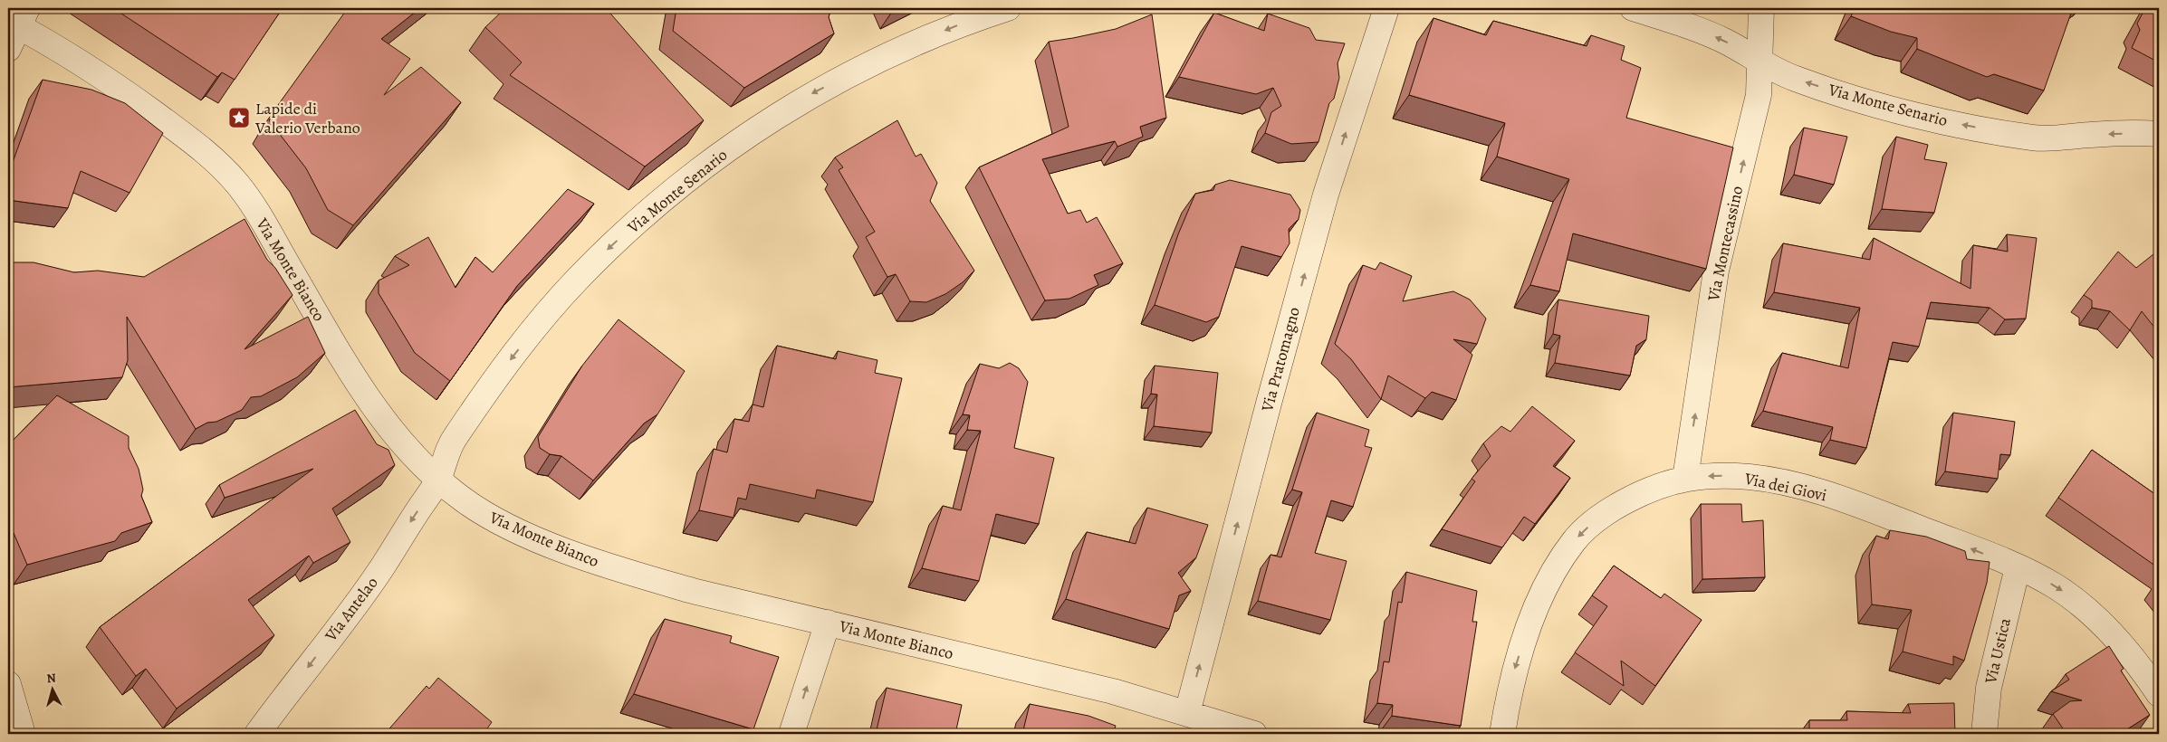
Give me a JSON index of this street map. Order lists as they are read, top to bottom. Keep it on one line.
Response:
{"streets":{"street":["Via Monte Senario","Via Montecassino","Via Monte Bianco","Via Pratomagno","Via dei Giovi","Via Antelao","Via Ustica"]},"crossings":[["Via Monte Senario","Via Montecassino"],["Via Monte Senario","Via Monte Bianco"],["Via Monte Senario","Via Antelao"],["Via Montecassino","Via dei Giovi"],["Via Monte Bianco","Via Pratomagno"],["Via Monte Bianco","Via Antelao"],["Via dei Giovi","Via Ustica"]],"one_way":["Via Monte Senario","Via Montecassino","Via Pratomagno","Via Antelao"],"places":{"place":["Lapide di Valerio Verbano"]},"north":"top"}
